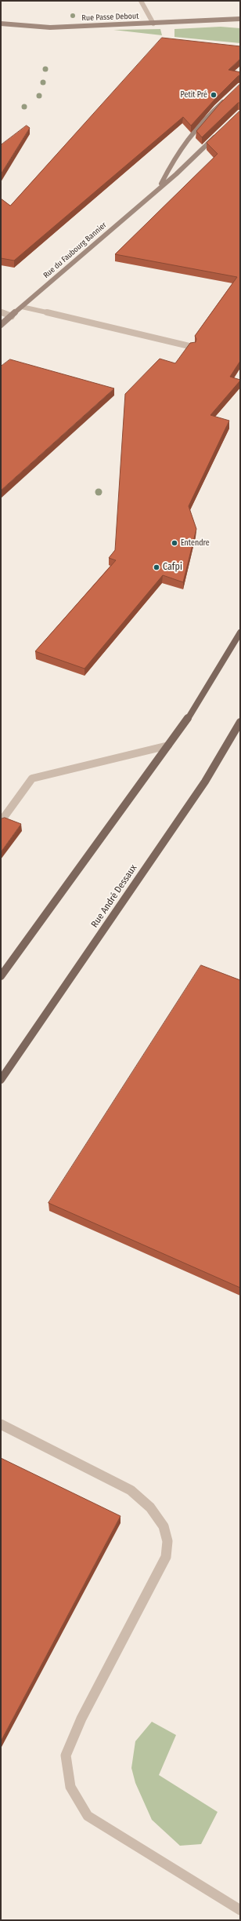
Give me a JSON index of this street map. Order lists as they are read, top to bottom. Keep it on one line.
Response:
{"streets":{"main road":["Rue Passe Debout","Rue du Faubourg Bannier","Rue André Dessaux"]},"places":["Petit Pré","Entendre","Cafpi"]}
